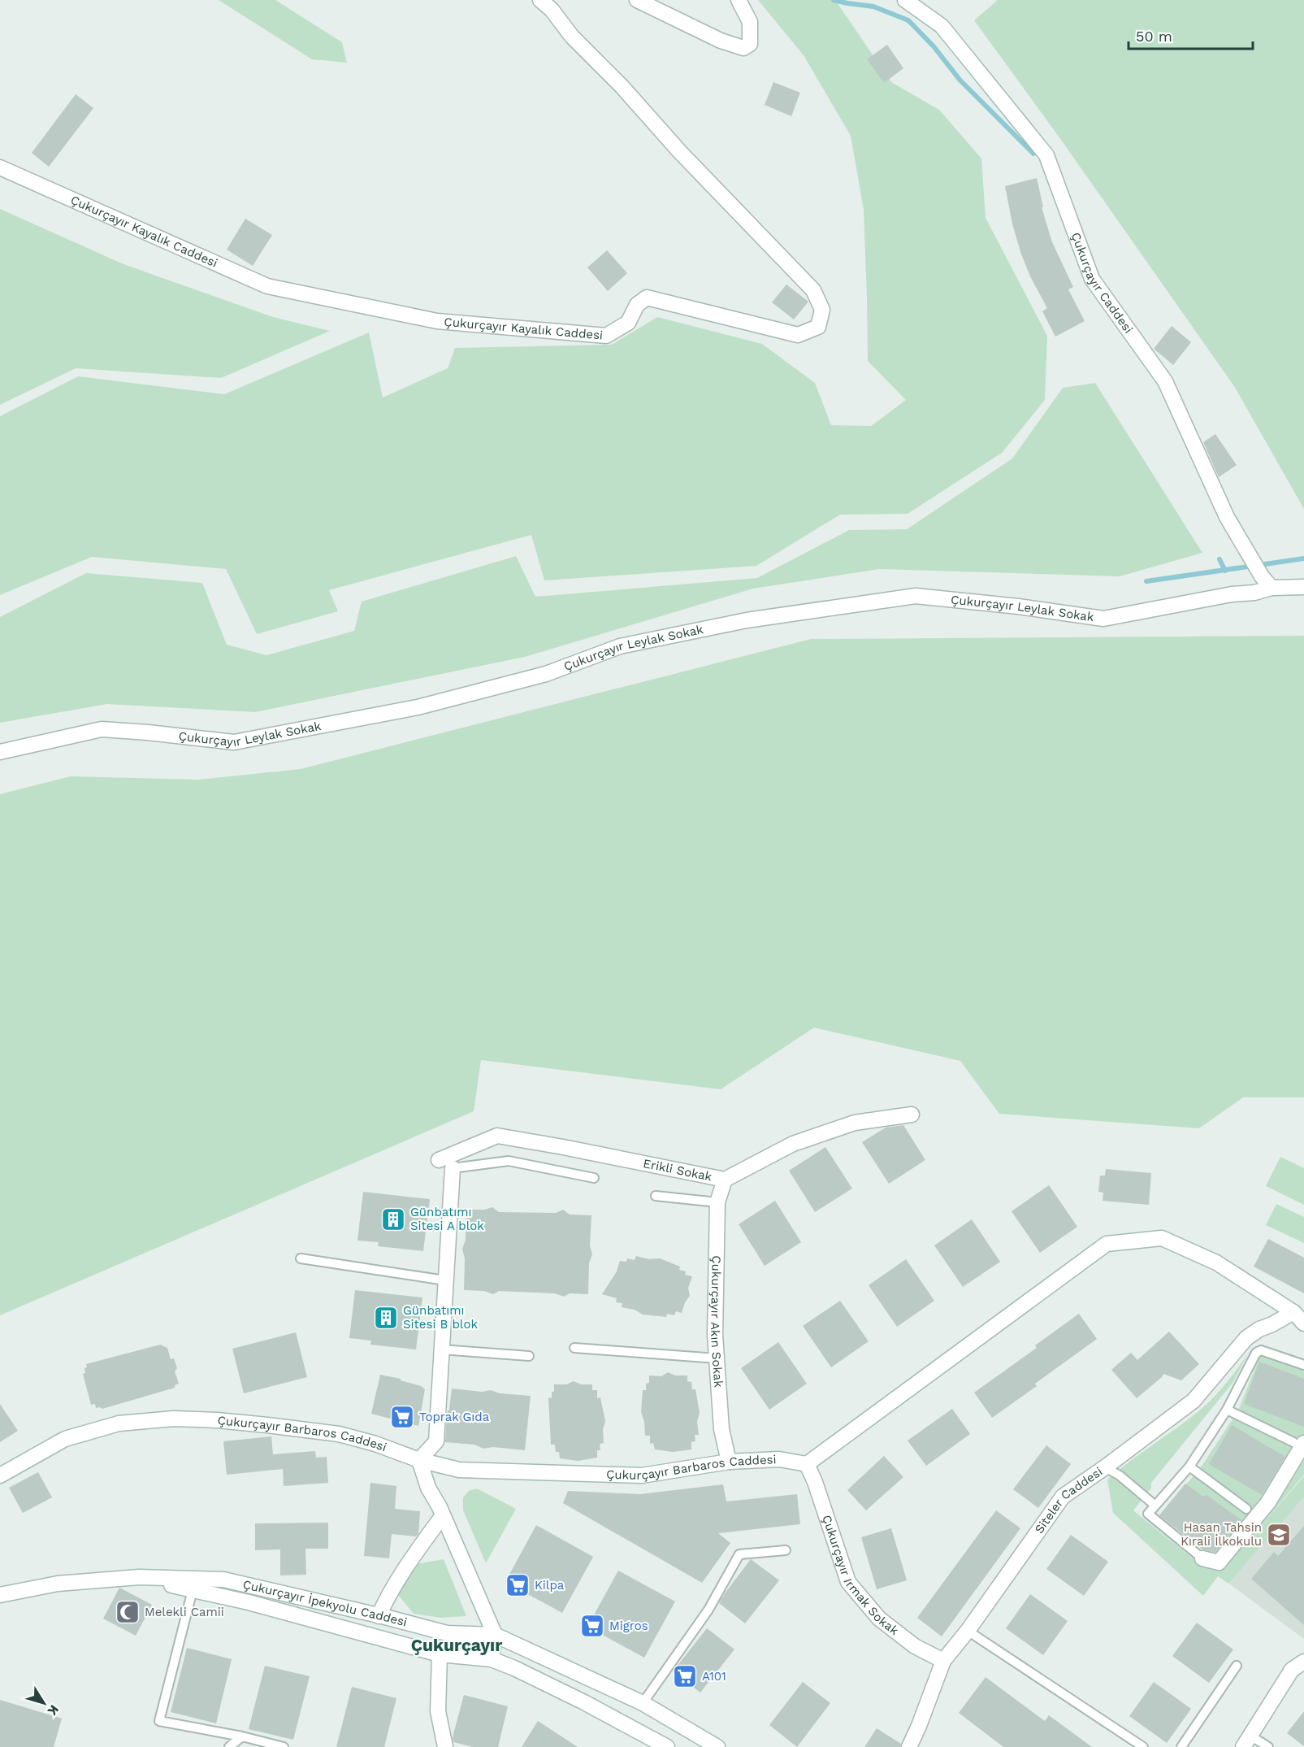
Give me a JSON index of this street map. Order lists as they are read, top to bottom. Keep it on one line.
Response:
{"streets":{"street":["Çukurçayır Kayalık Caddesi","Çukurçayır Caddesi","Çukurçayır Leylak Sokak","Erikli Sokak","Çukurçayır Akın Sokak","Çukurçayır Barbaros Caddesi","Siteler Caddesi","Çukurçayır Irmak Sokak","Çukurçayır İpekyolu Caddesi"]},"crossings":[["Çukurçayır Caddesi","Çukurçayır Leylak Sokak"],["Erikli Sokak","Çukurçayır Akın Sokak"],["Çukurçayır Akın Sokak","Çukurçayır Barbaros Caddesi"],["Çukurçayır Barbaros Caddesi","Çukurçayır Irmak Sokak"],["Siteler Caddesi","Çukurçayır Irmak Sokak"]],"districts":["Çukurçayır"],"places":{"building":["Günbatımı Sitesi A blok","Günbatımı Sitesi B blok"],"supermarket":["Toprak Gıda","Kilpa","Migros","A101"],"school or university":["Hasan Tahsin Kırali İlkokulu"],"mosque":["Melekli Camii"]},"scale_bar":"50 m","north":"bottom right"}
